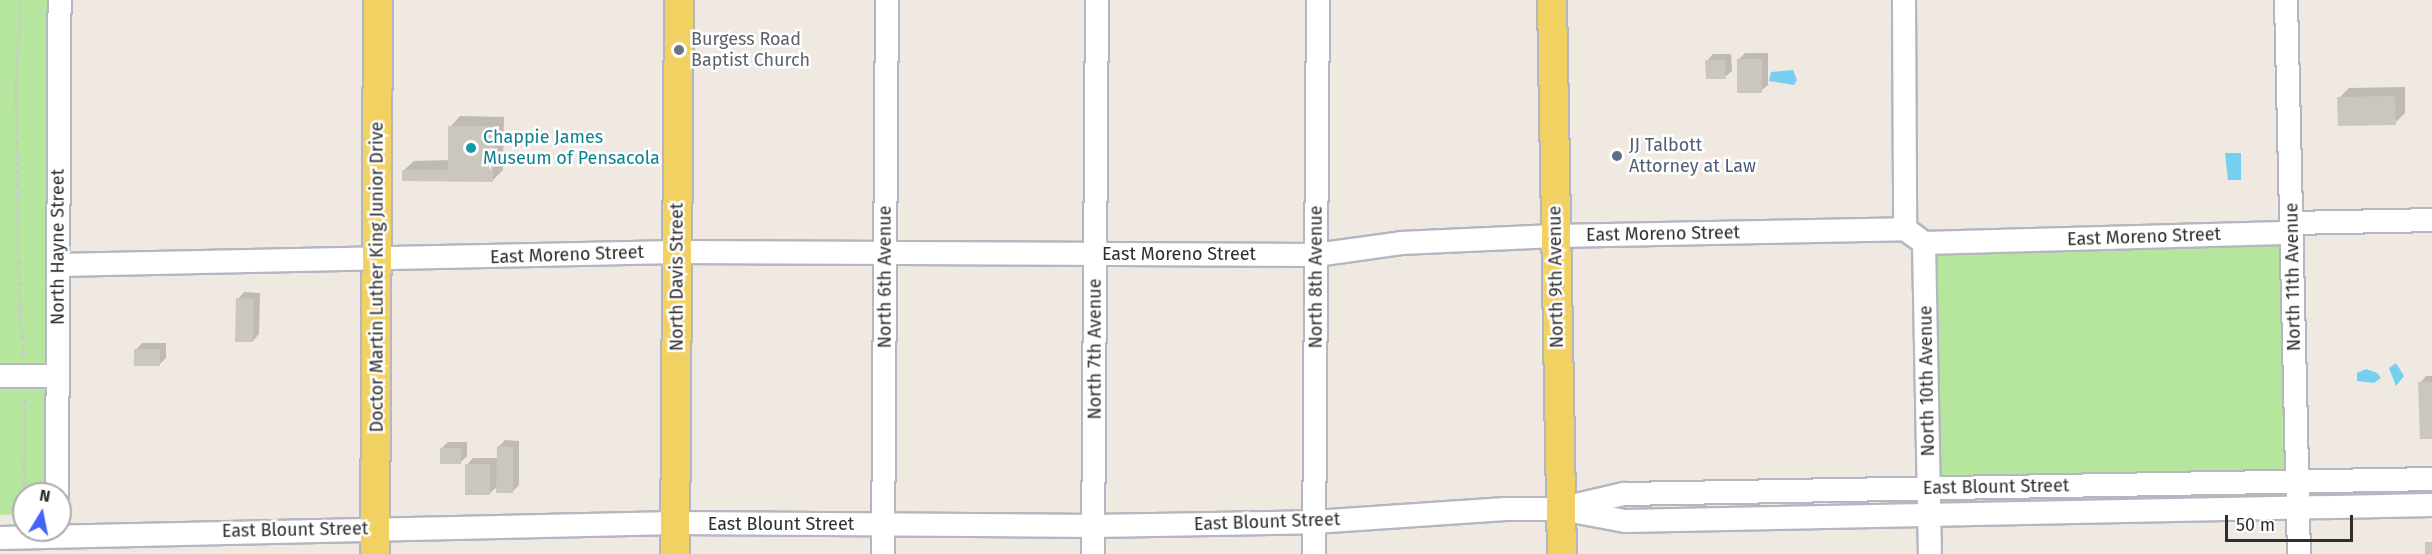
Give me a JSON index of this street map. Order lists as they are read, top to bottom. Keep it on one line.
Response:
{"streets":{"main road":["Doctor Martin Luther King Junior Drive","North Davis Street","North 9th Avenue"],"street":["East Moreno Street","North Hayne Street","North 6th Avenue","North 8th Avenue","North 11th Avenue","North 7th Avenue","North 10th Avenue","East Blount Street"]},"crossings":[["East Moreno Street","North Hayne Street"],["East Moreno Street","Doctor Martin Luther King Junior Drive"],["East Moreno Street","North Davis Street"],["East Moreno Street","North 6th Avenue"],["East Moreno Street","North 8th Avenue"],["East Moreno Street","North 9th Avenue"],["East Moreno Street","North 11th Avenue"],["East Moreno Street","North 7th Avenue"],["East Moreno Street","North 10th Avenue"],["Doctor Martin Luther King Junior Drive","East Blount Street"],["North Davis Street","East Blount Street"],["North 6th Avenue","East Blount Street"],["North 8th Avenue","East Blount Street"],["North 9th Avenue","East Blount Street"],["North 11th Avenue","East Blount Street"],["North 7th Avenue","East Blount Street"],["North 10th Avenue","East Blount Street"]],"places":["Burgess Road Baptist Church","Chappie James Museum of Pensacola","JJ Talbott Attorney at Law"],"scale_bar":"50 m","north":"top"}
